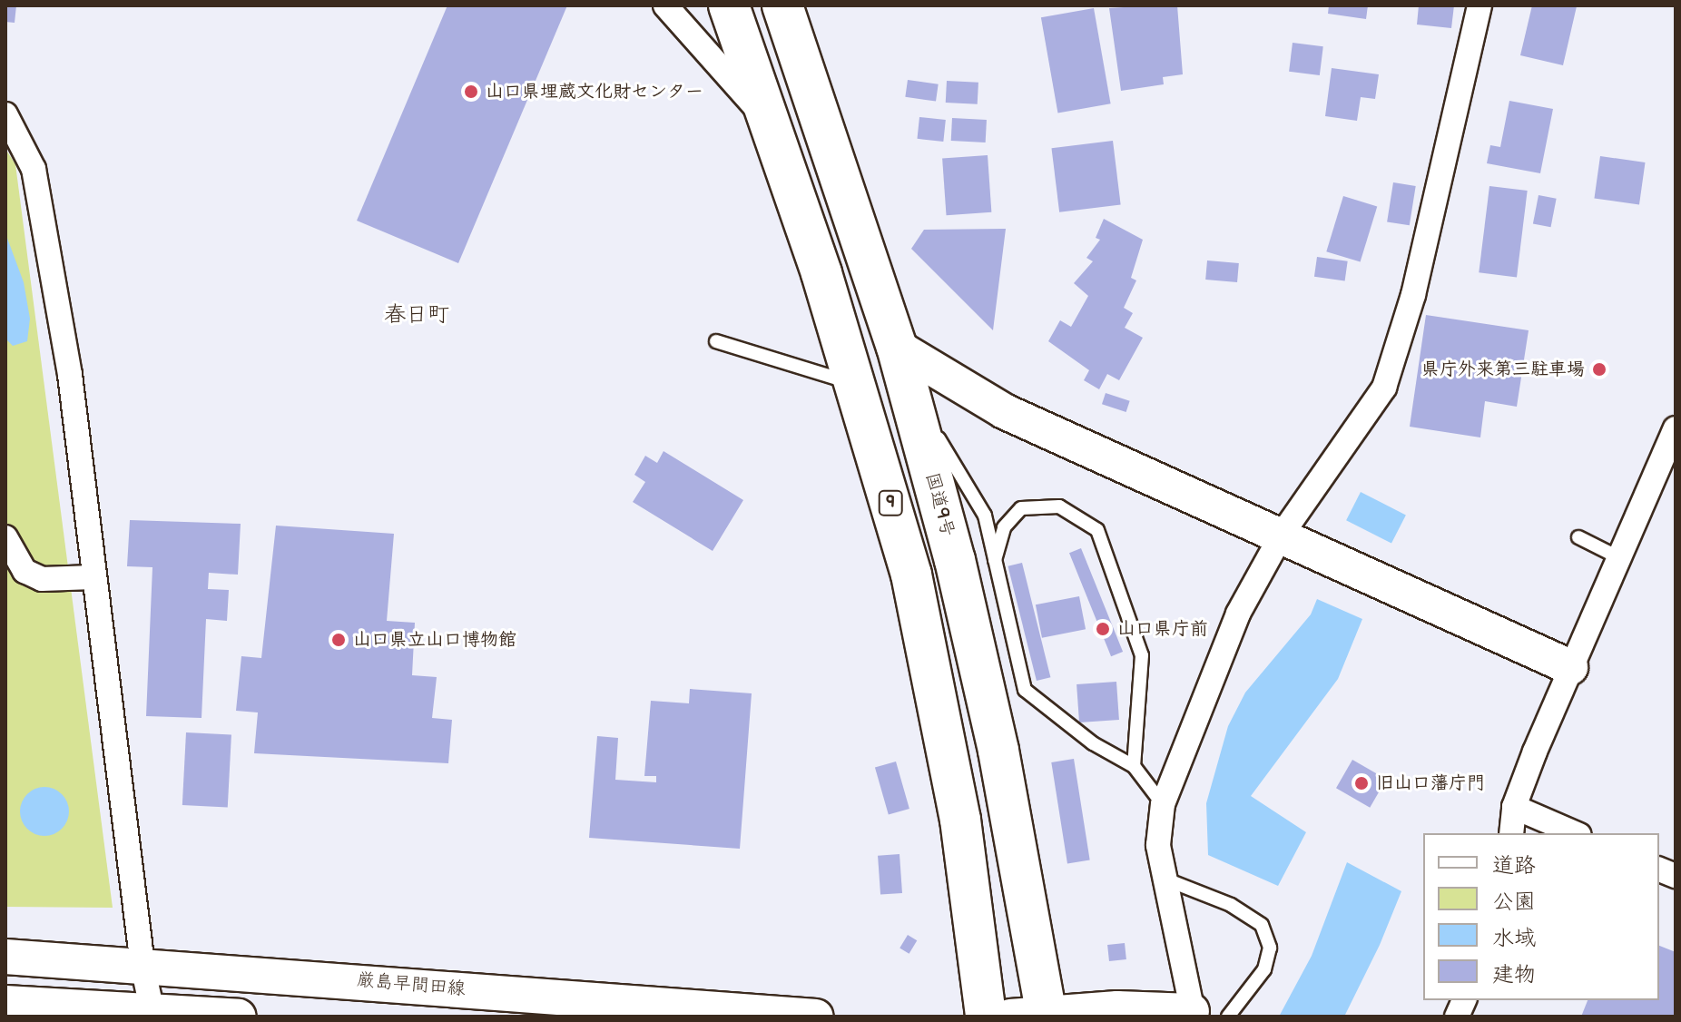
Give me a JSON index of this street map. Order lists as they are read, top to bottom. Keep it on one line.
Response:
{"streets":{"highway":["9","国道9号"],"main road":["厳島早間田線"]},"districts":["春日町"],"places":["山口県埋蔵文化財センター","県庁外来第三駐車場","山口県庁前","山口県立山口博物館","旧山口藩庁門"],"legend":["道路","公園","水域","建物"]}
